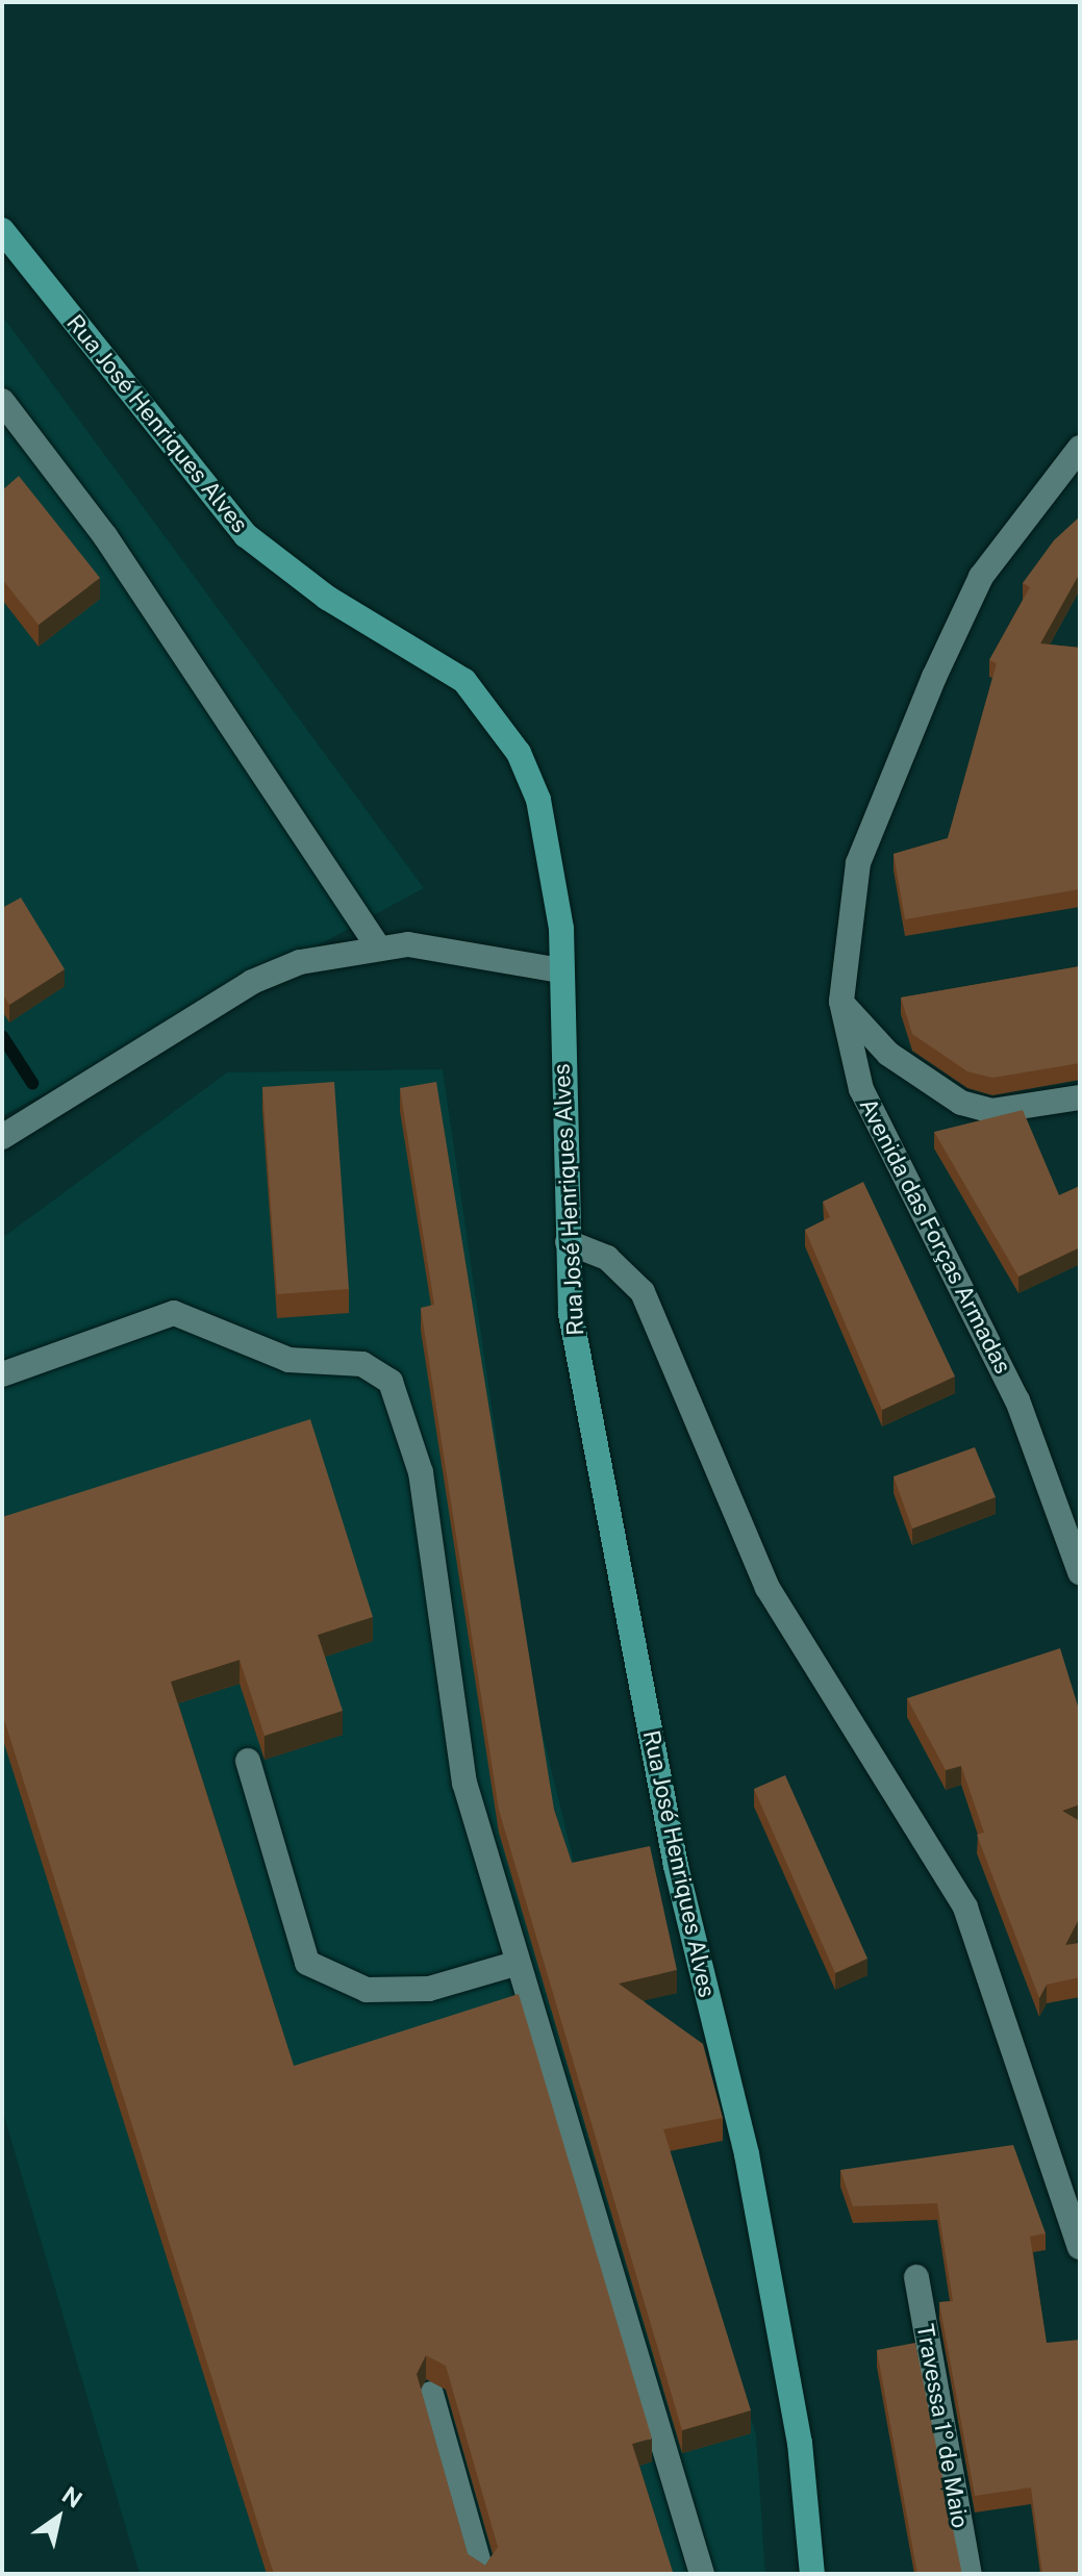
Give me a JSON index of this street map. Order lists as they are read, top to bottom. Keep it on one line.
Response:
{"streets":{"main road":["Rua José Henriques Alves"],"street":["Avenida das Forças Armadas","Travessa 1º de Maio"]},"north":"top right"}
